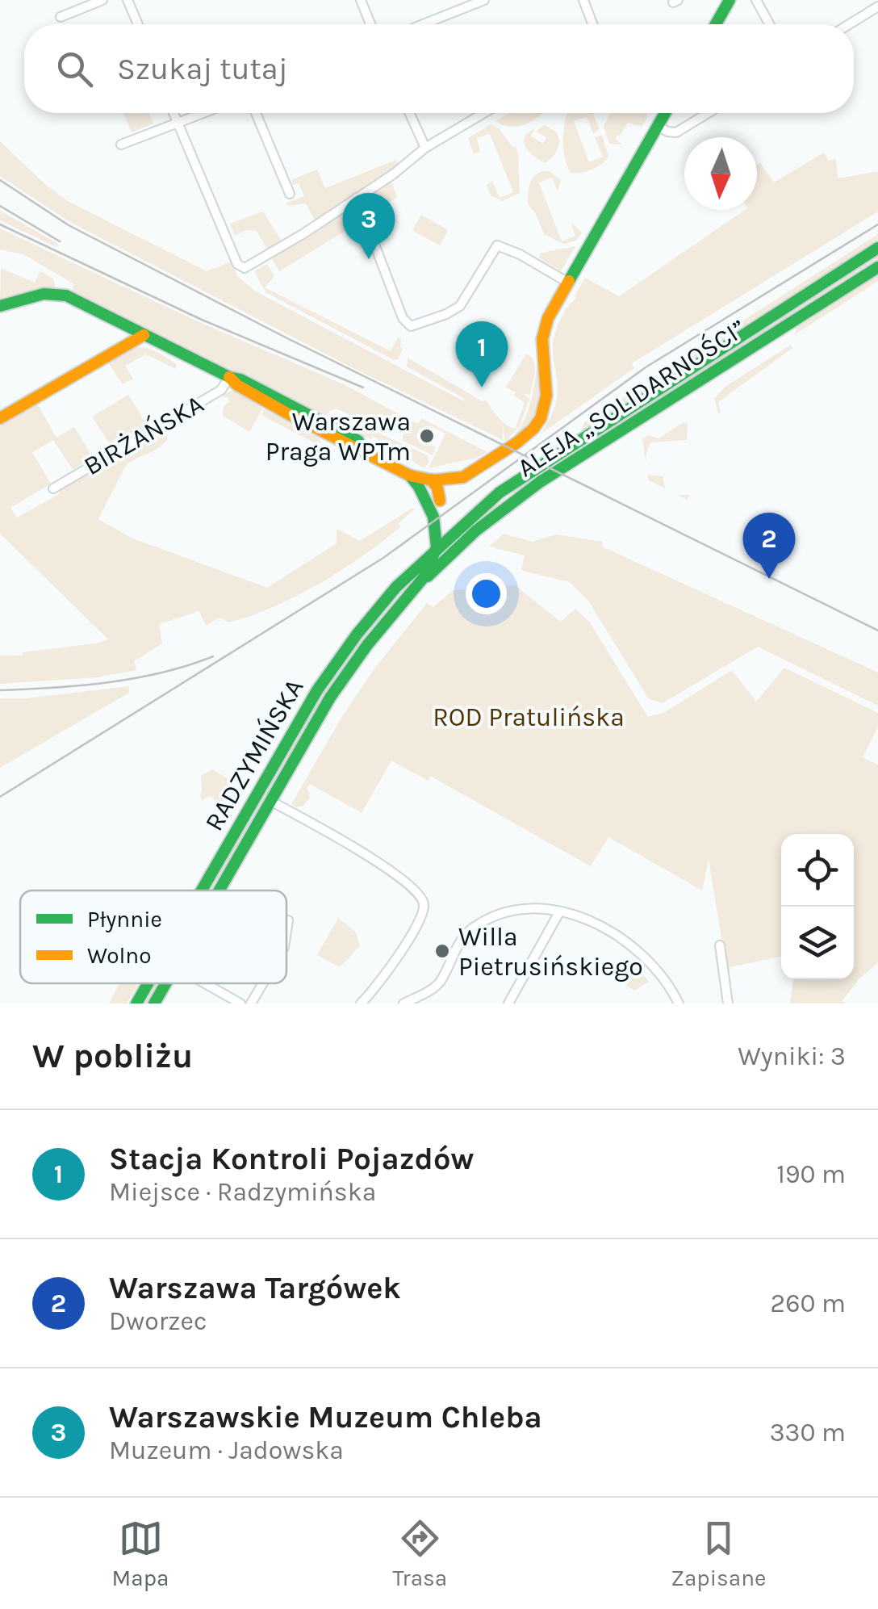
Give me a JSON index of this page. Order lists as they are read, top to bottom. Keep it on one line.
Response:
{"streets":{"main road":["ALEJA „SOLIDARNOŚCI”","RADZYMIŃSKA"],"street":["BIRŻAŃSKA"]},"crossings":[["ALEJA „SOLIDARNOŚCI”","RADZYMIŃSKA"]],"parks":["ROD Pratulińska"],"places":["Warszawa Praga WPTm","Willa Pietrusińskiego"],"legend":["Płynnie","Wolno"],"north":"bottom","page":{"search":"Szukaj tutaj","pins":["3","1","2"],"heading":["W pobliżu","Wyniki: 3"],"list":[{"mark":"1","name":"Stacja Kontroli Pojazdów","note":"Miejsce · Radzymińska","value":"190 m"},{"mark":"2","name":"Warszawa Targówek","note":"Dworzec","value":"260 m"},{"mark":"3","name":"Warszawskie Muzeum Chleba","note":"Muzeum · Jadowska","value":"330 m"}],"nav":["Mapa","Trasa","Zapisane"]}}
